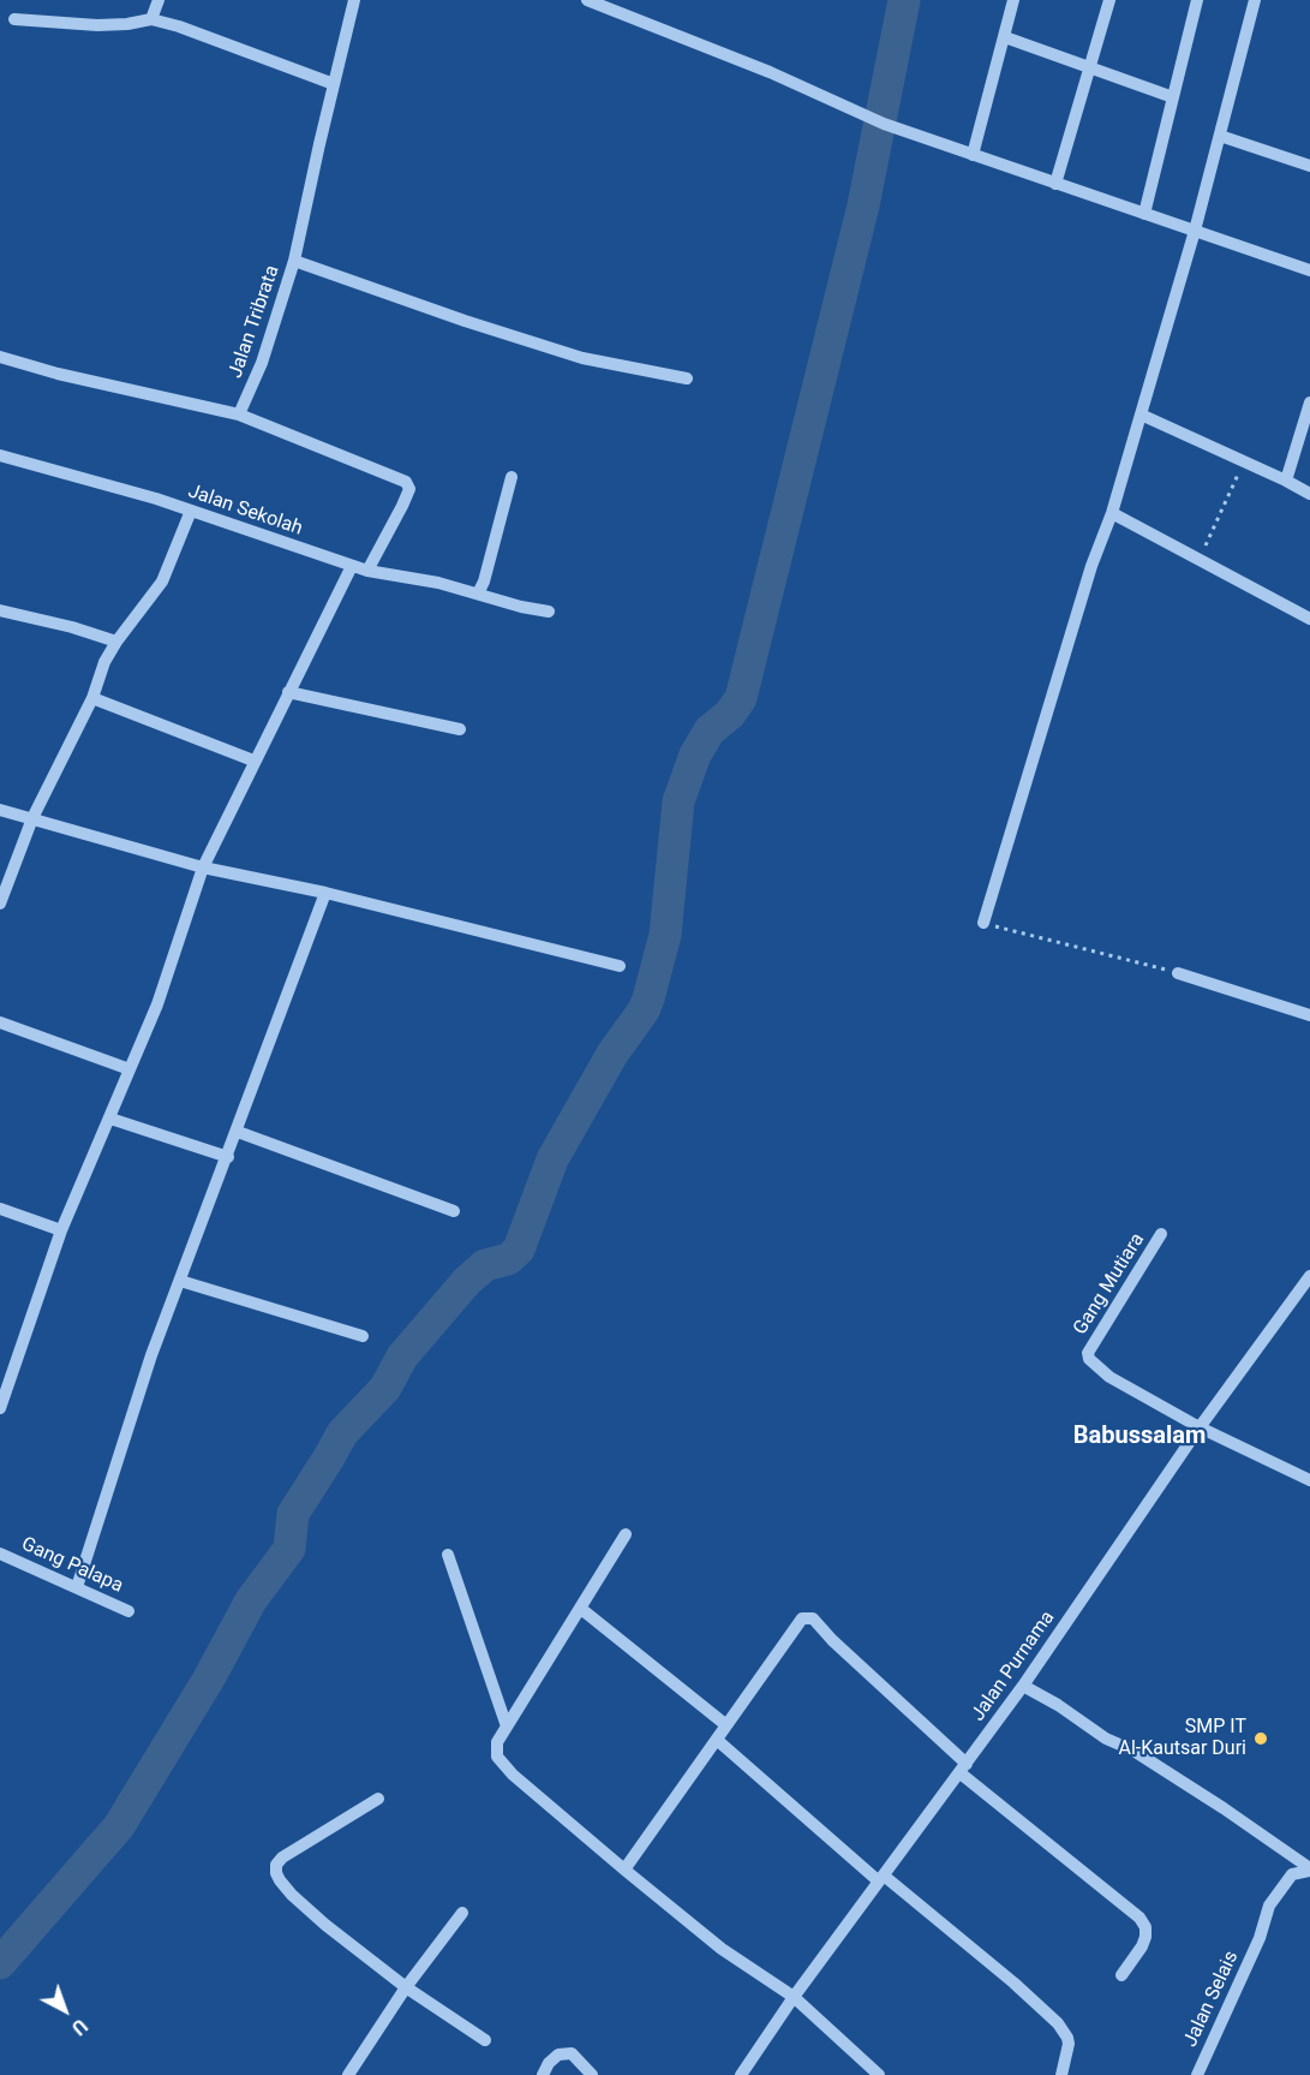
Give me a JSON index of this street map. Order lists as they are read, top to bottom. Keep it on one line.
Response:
{"streets":{"street":["Jalan Tribrata","Jalan Sekolah","Gang Mutiara","Gang Palapa","Jalan Purnama","Jalan Selais"]},"crossings":[["Gang Mutiara","Jalan Purnama"]],"districts":["Babussalam"],"places":["SMP IT Al-Kautsar Duri"],"north":"bottom right"}
